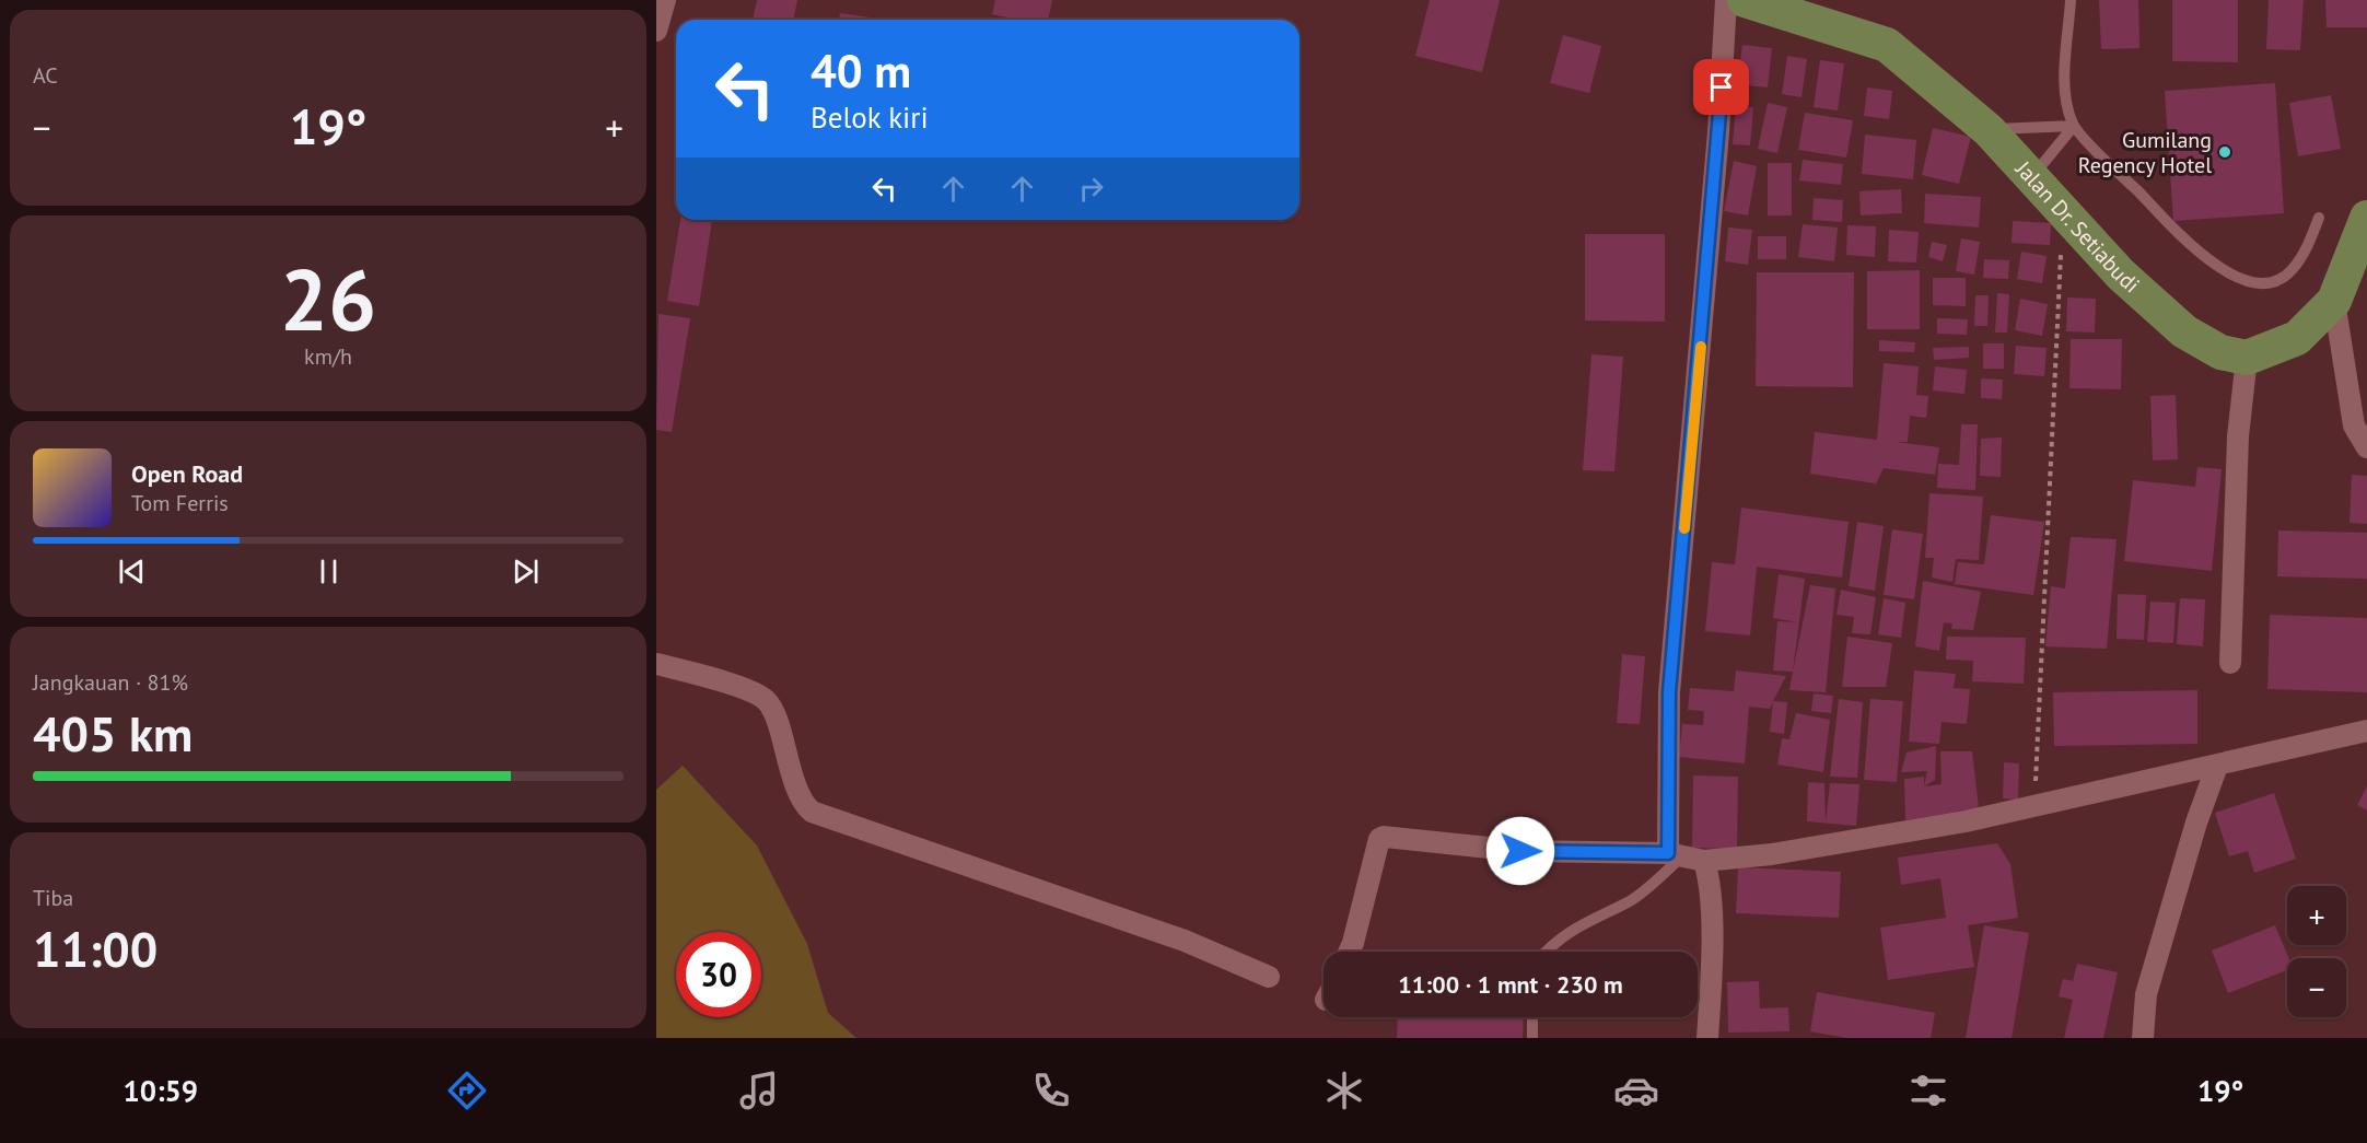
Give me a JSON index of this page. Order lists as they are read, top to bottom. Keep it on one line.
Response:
{"streets":{"main road":["Jalan Dr. Setiabudi"]},"places":["Gumilang Regency Hotel"],"page":{"tile":["AC",["26","km/h"],["Jangkauan · 81%","405 km"],["Tiba","11:00"]],"turn":["40 m","Belok kiri"],"heat":["−","19°","+"],"song":["Open Road","Tom Ferris"],"map_buttons":["+","−"],"limit":"30","trip":"11:00 · 1 mnt · 230 m","tabs":["10:59","19°"]}}
